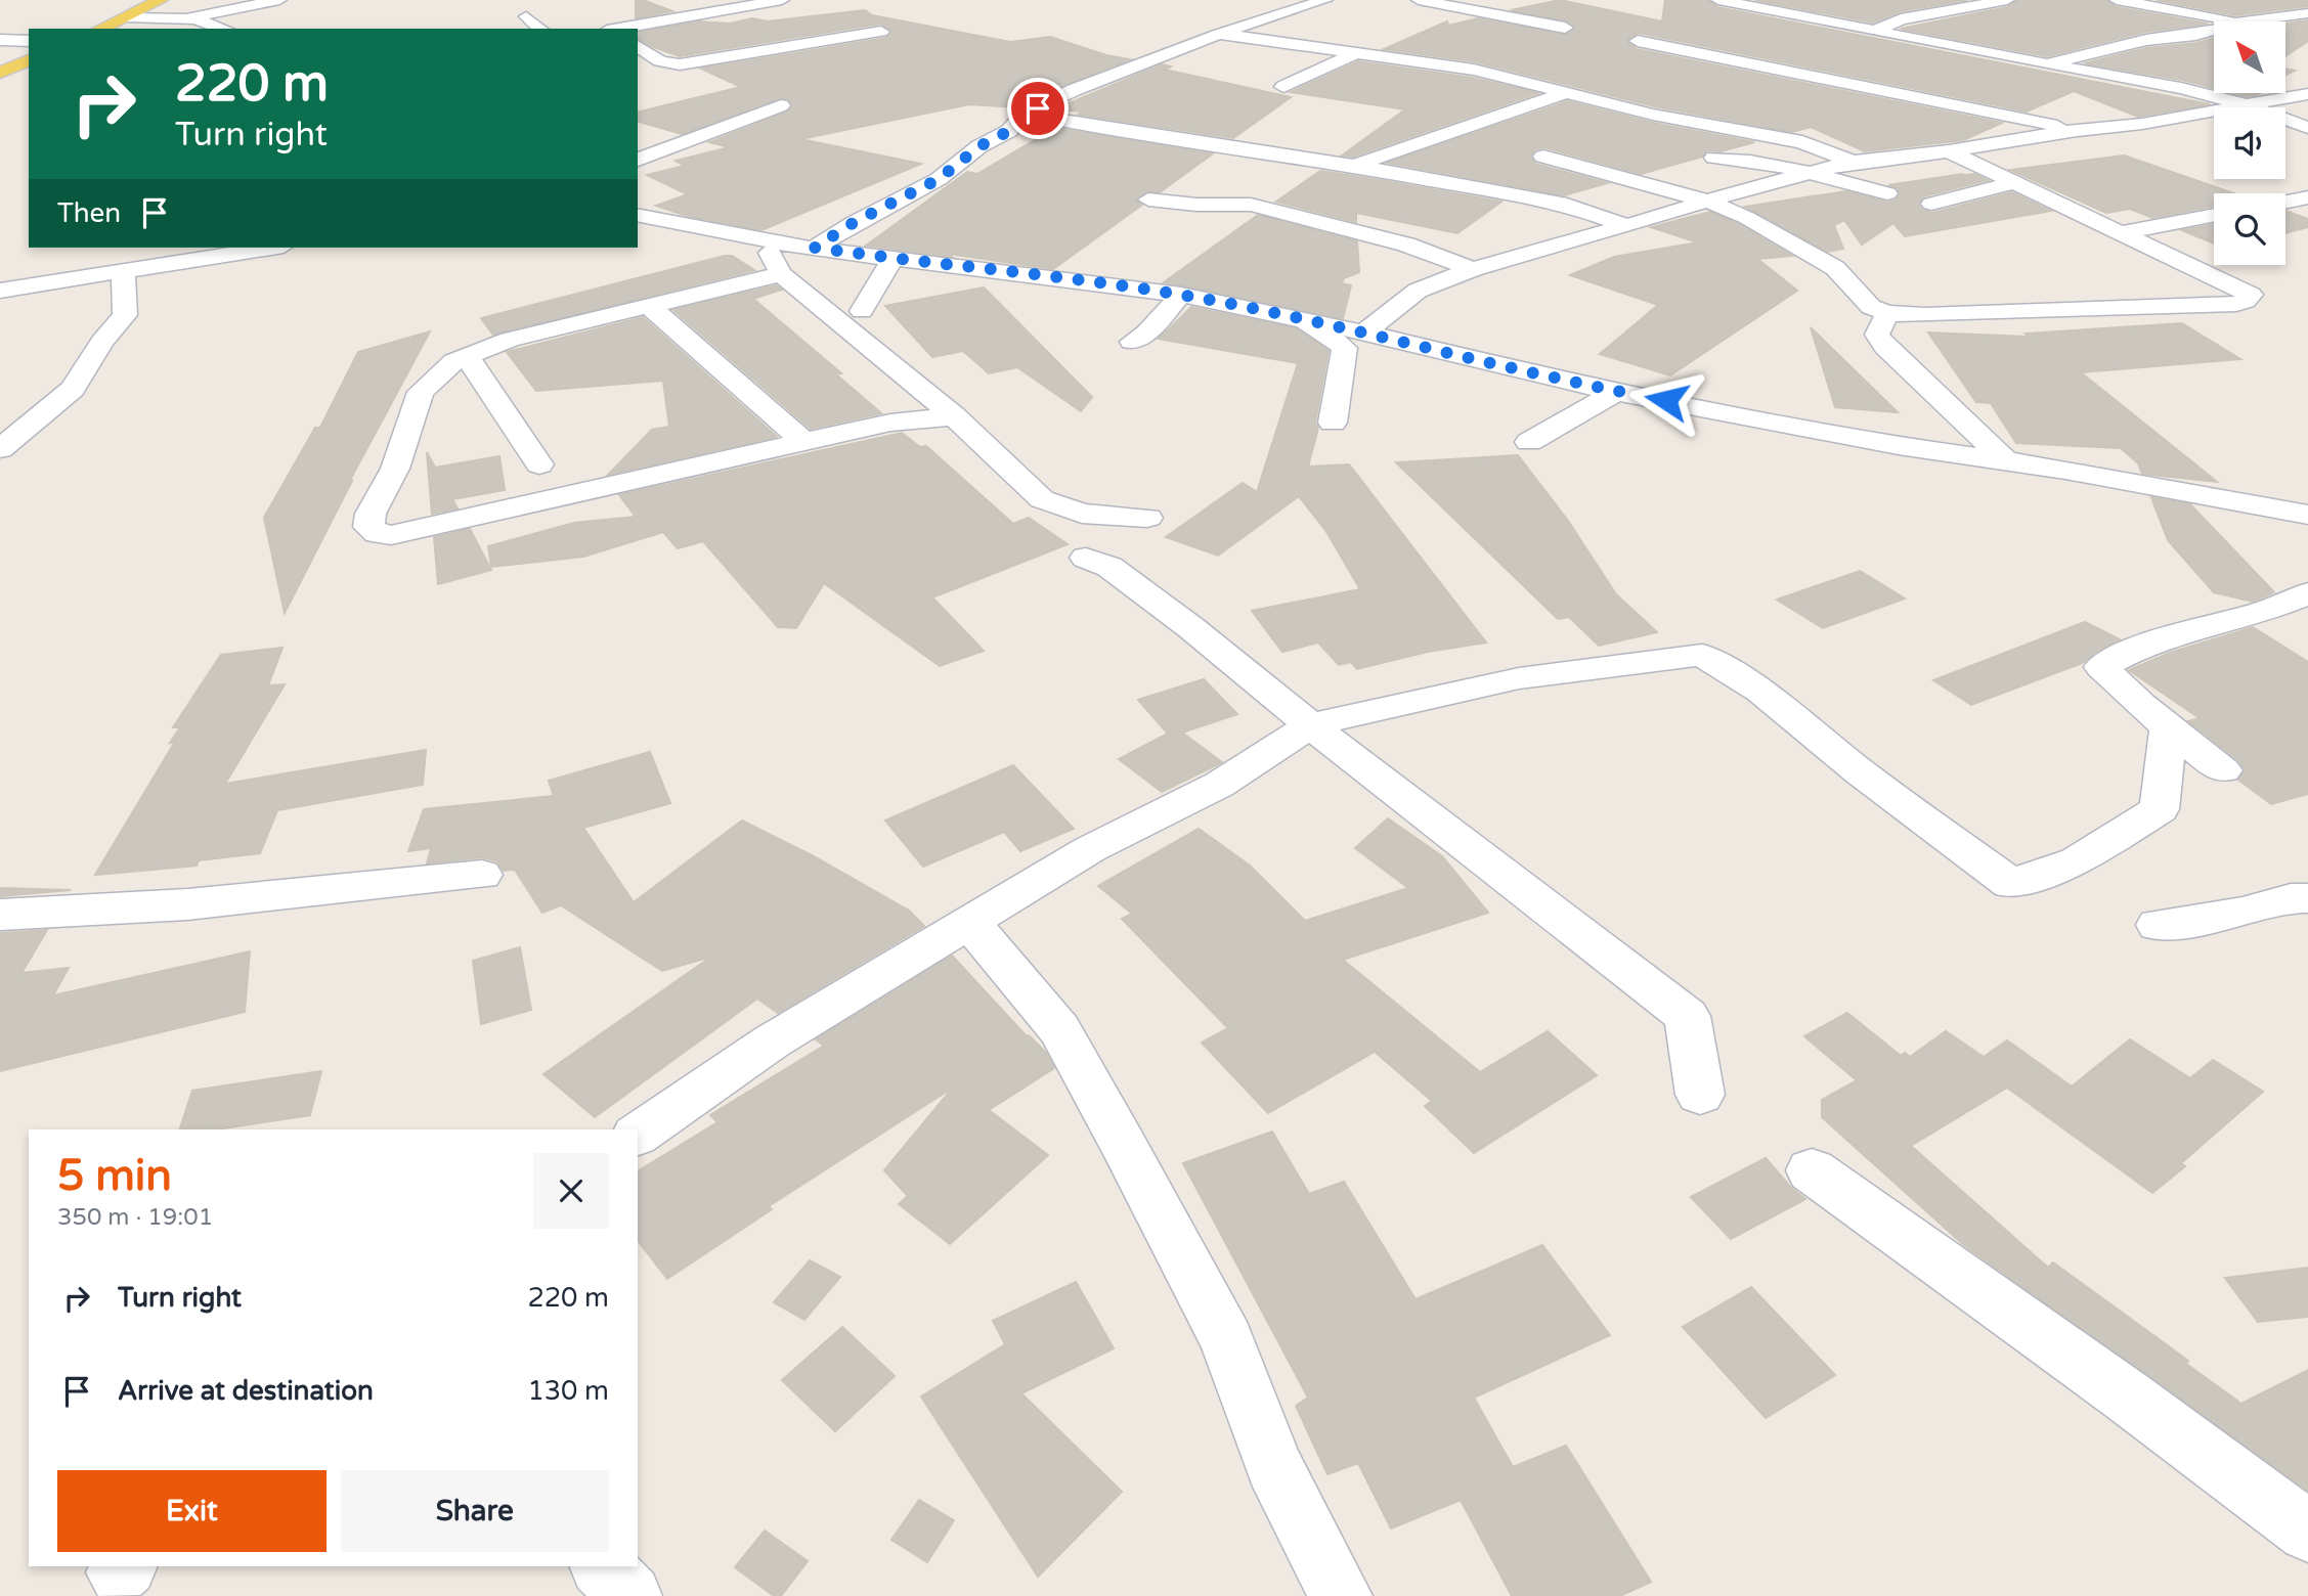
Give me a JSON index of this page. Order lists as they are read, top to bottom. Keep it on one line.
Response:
{"north":"top left","page":{"turn":["220 m","Turn right"],"then":"Then","heading":["5 min","350 m · 19:01"],"list":[{"name":"Turn right","value":"220 m"},{"name":"Arrive at destination","value":"130 m"}],"buttons":["Exit","Share"]}}
